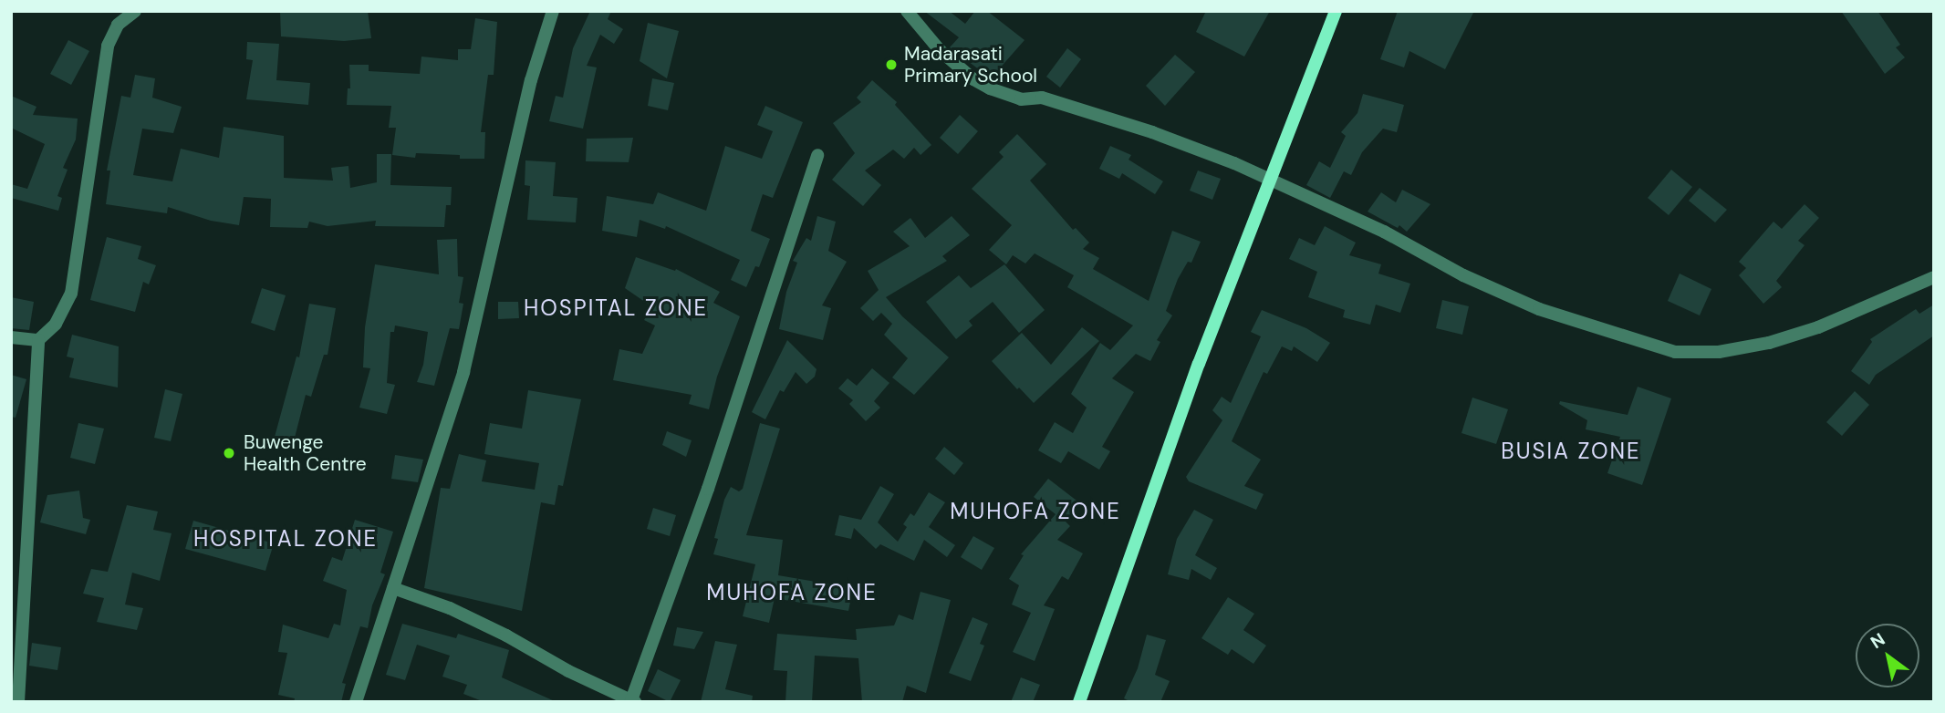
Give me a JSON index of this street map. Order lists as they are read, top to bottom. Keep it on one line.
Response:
{"districts":["HOSPITAL ZONE","BUSIA ZONE","MUHOFA ZONE","HOSPITAL ZONE","MUHOFA ZONE"],"places":["Madarasati Primary School","Buwenge Health Centre"],"north":"top left"}
